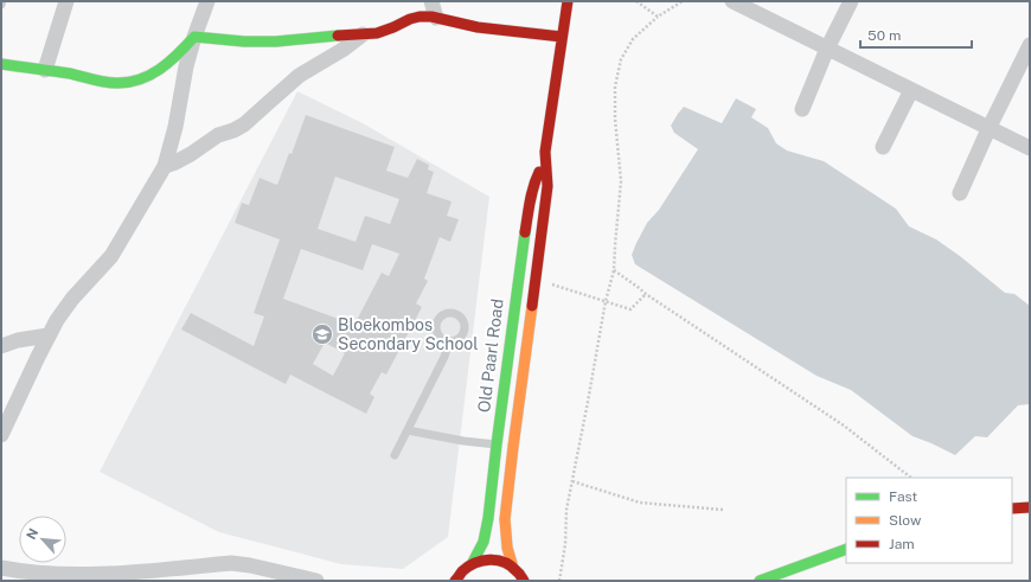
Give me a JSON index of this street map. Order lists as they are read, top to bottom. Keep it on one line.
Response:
{"streets":{"main road":["Old Paarl Road"]},"places":{"school or university":["Bloekombos Secondary School"]},"legend":["Fast","Slow","Jam"],"scale_bar":"50 m","north":"top left"}
